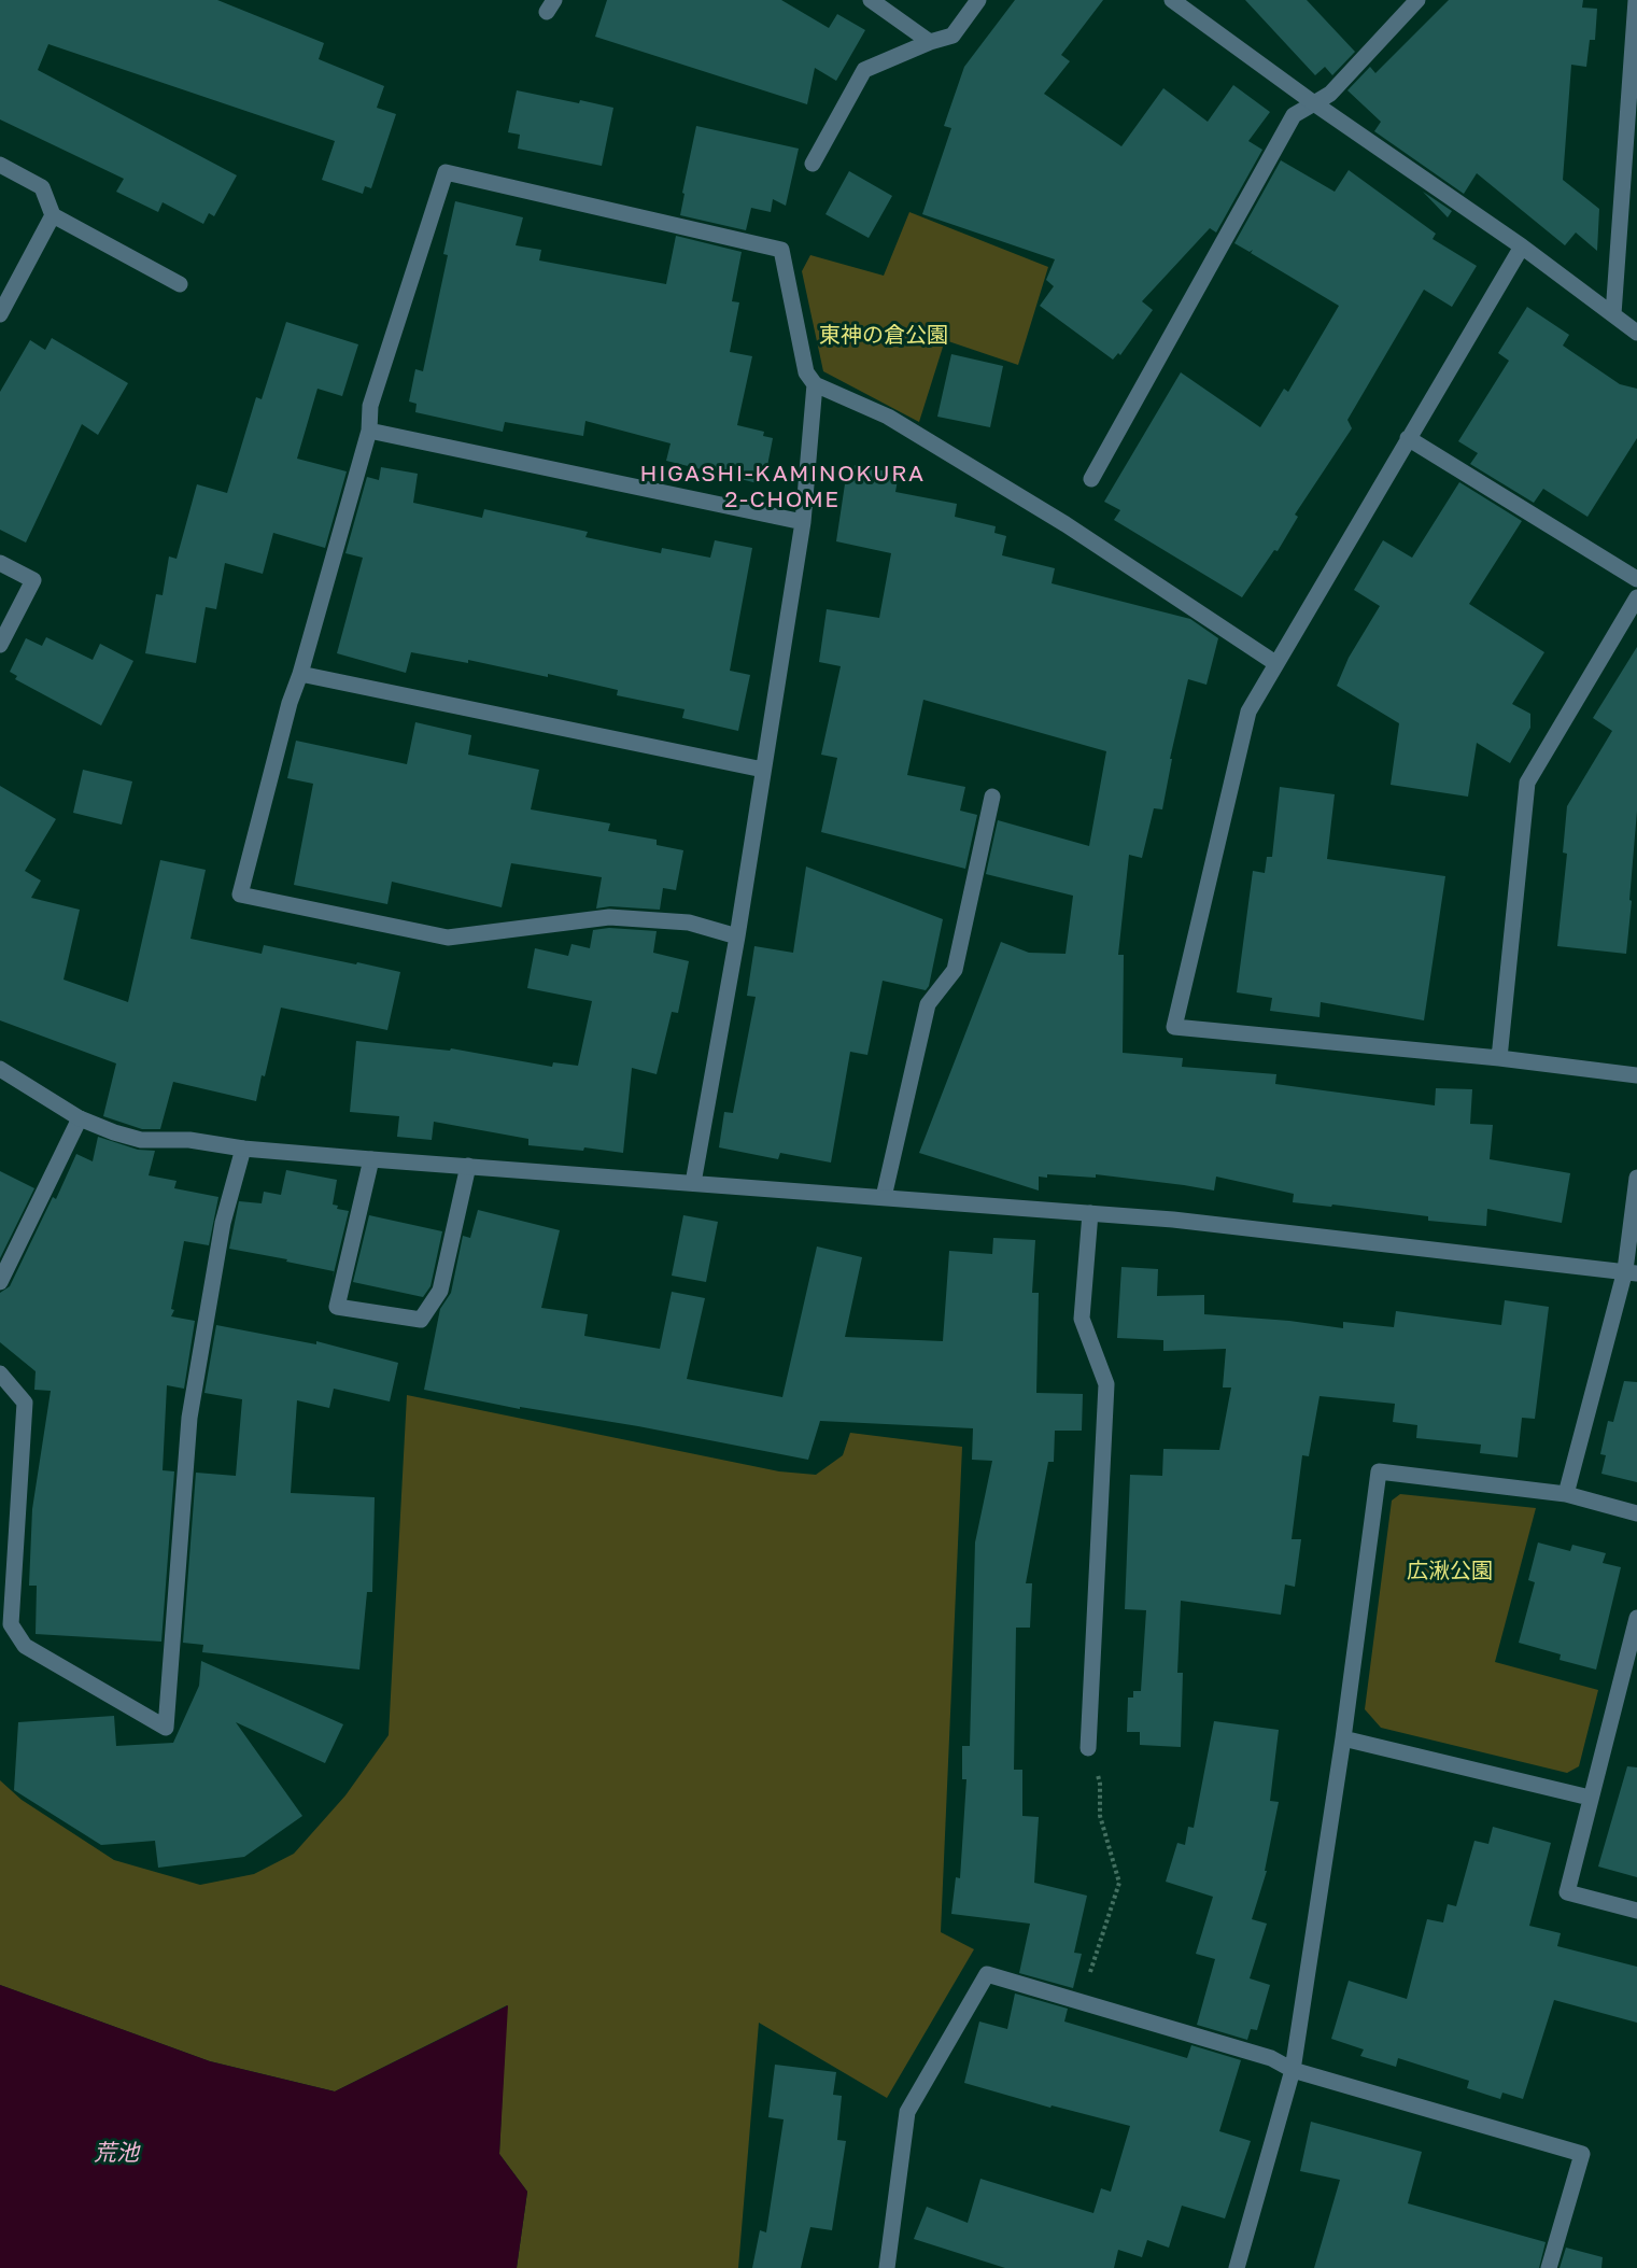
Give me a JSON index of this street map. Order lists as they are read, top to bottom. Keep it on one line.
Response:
{"districts":["HIGASHI-KAMINOKURA 2-CHOME"],"water":["荒池"],"parks":["東神の倉公園","広湫公園"]}
